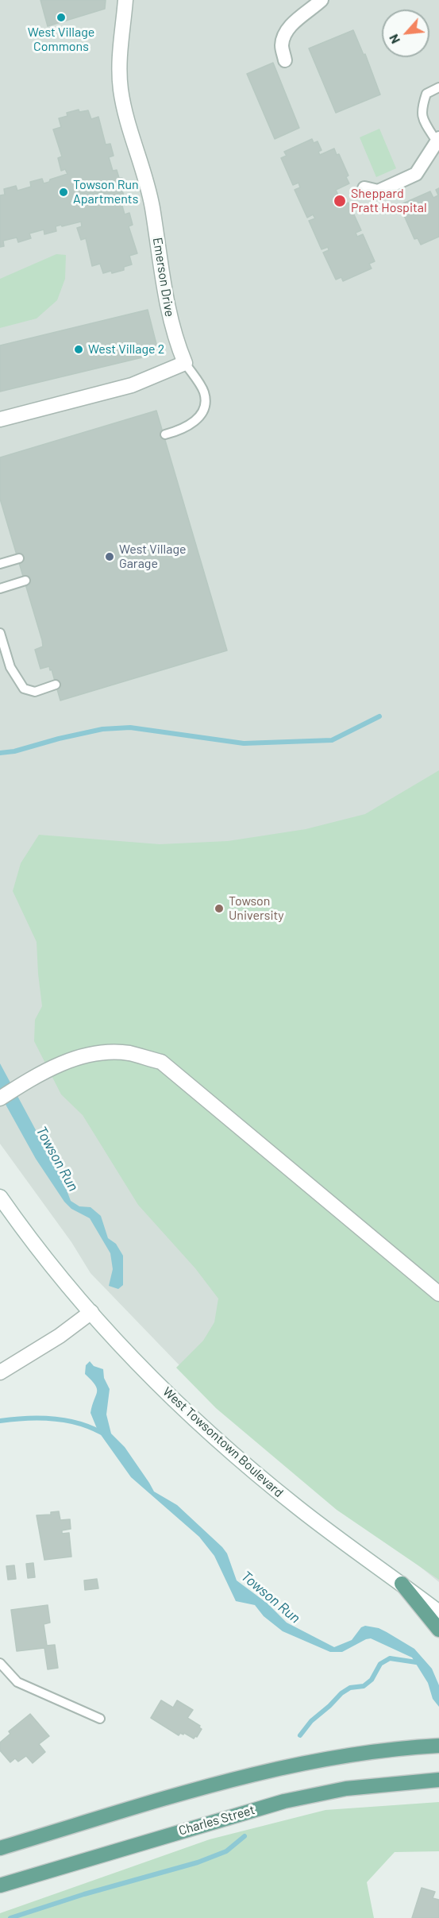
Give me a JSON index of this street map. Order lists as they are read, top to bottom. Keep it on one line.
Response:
{"streets":{"main road":["Charles Street"],"street":["Emerson Drive","West Towsontown Boulevard"]},"water":["Towson Run"],"places":["West Village Commons","Towson Run Apartments","Sheppard Pratt Hospital","West Village 2","West Village Garage","Towson University"],"north":"bottom left"}
